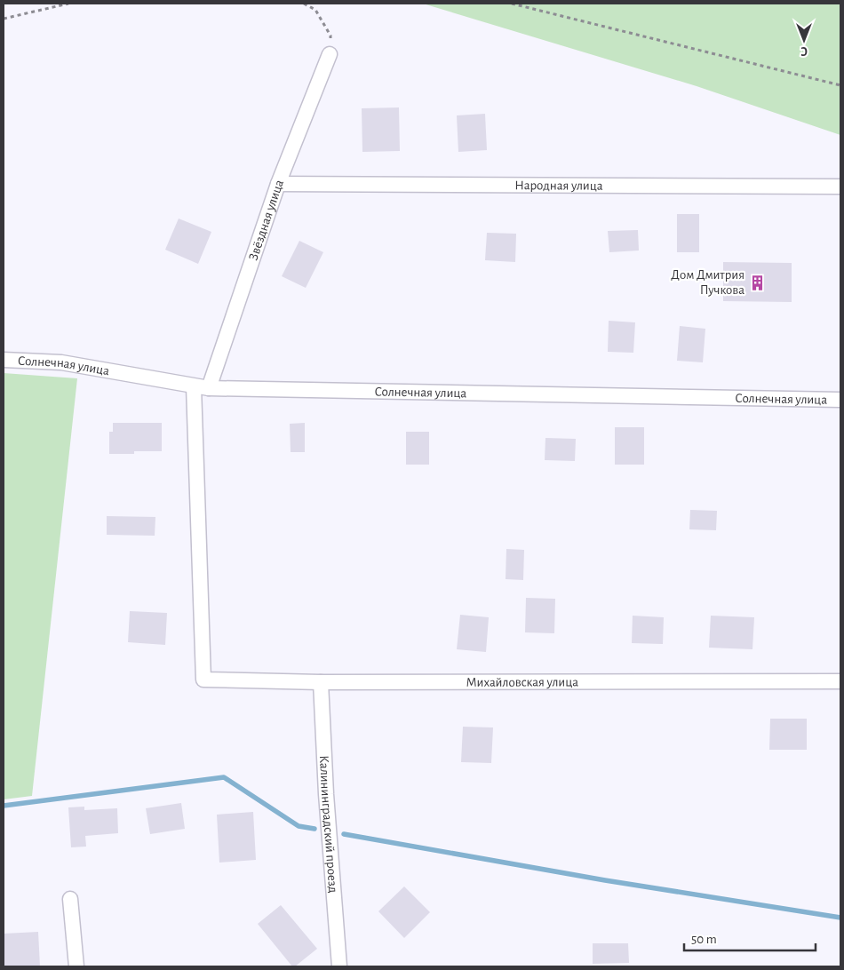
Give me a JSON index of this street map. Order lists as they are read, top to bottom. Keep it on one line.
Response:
{"streets":{"street":["Народная улица","Звёздная улица","Солнечная улица","Михайловская улица","Калининградский проезд"]},"crossings":[["Народная улица","Звёздная улица"],["Звёздная улица","Солнечная улица"],["Солнечная улица","Михайловская улица"],["Михайловская улица","Калининградский проезд"]],"places":{"building":["Дом Дмитрия Пучкова"]},"scale_bar":"50 m","north":"bottom"}
